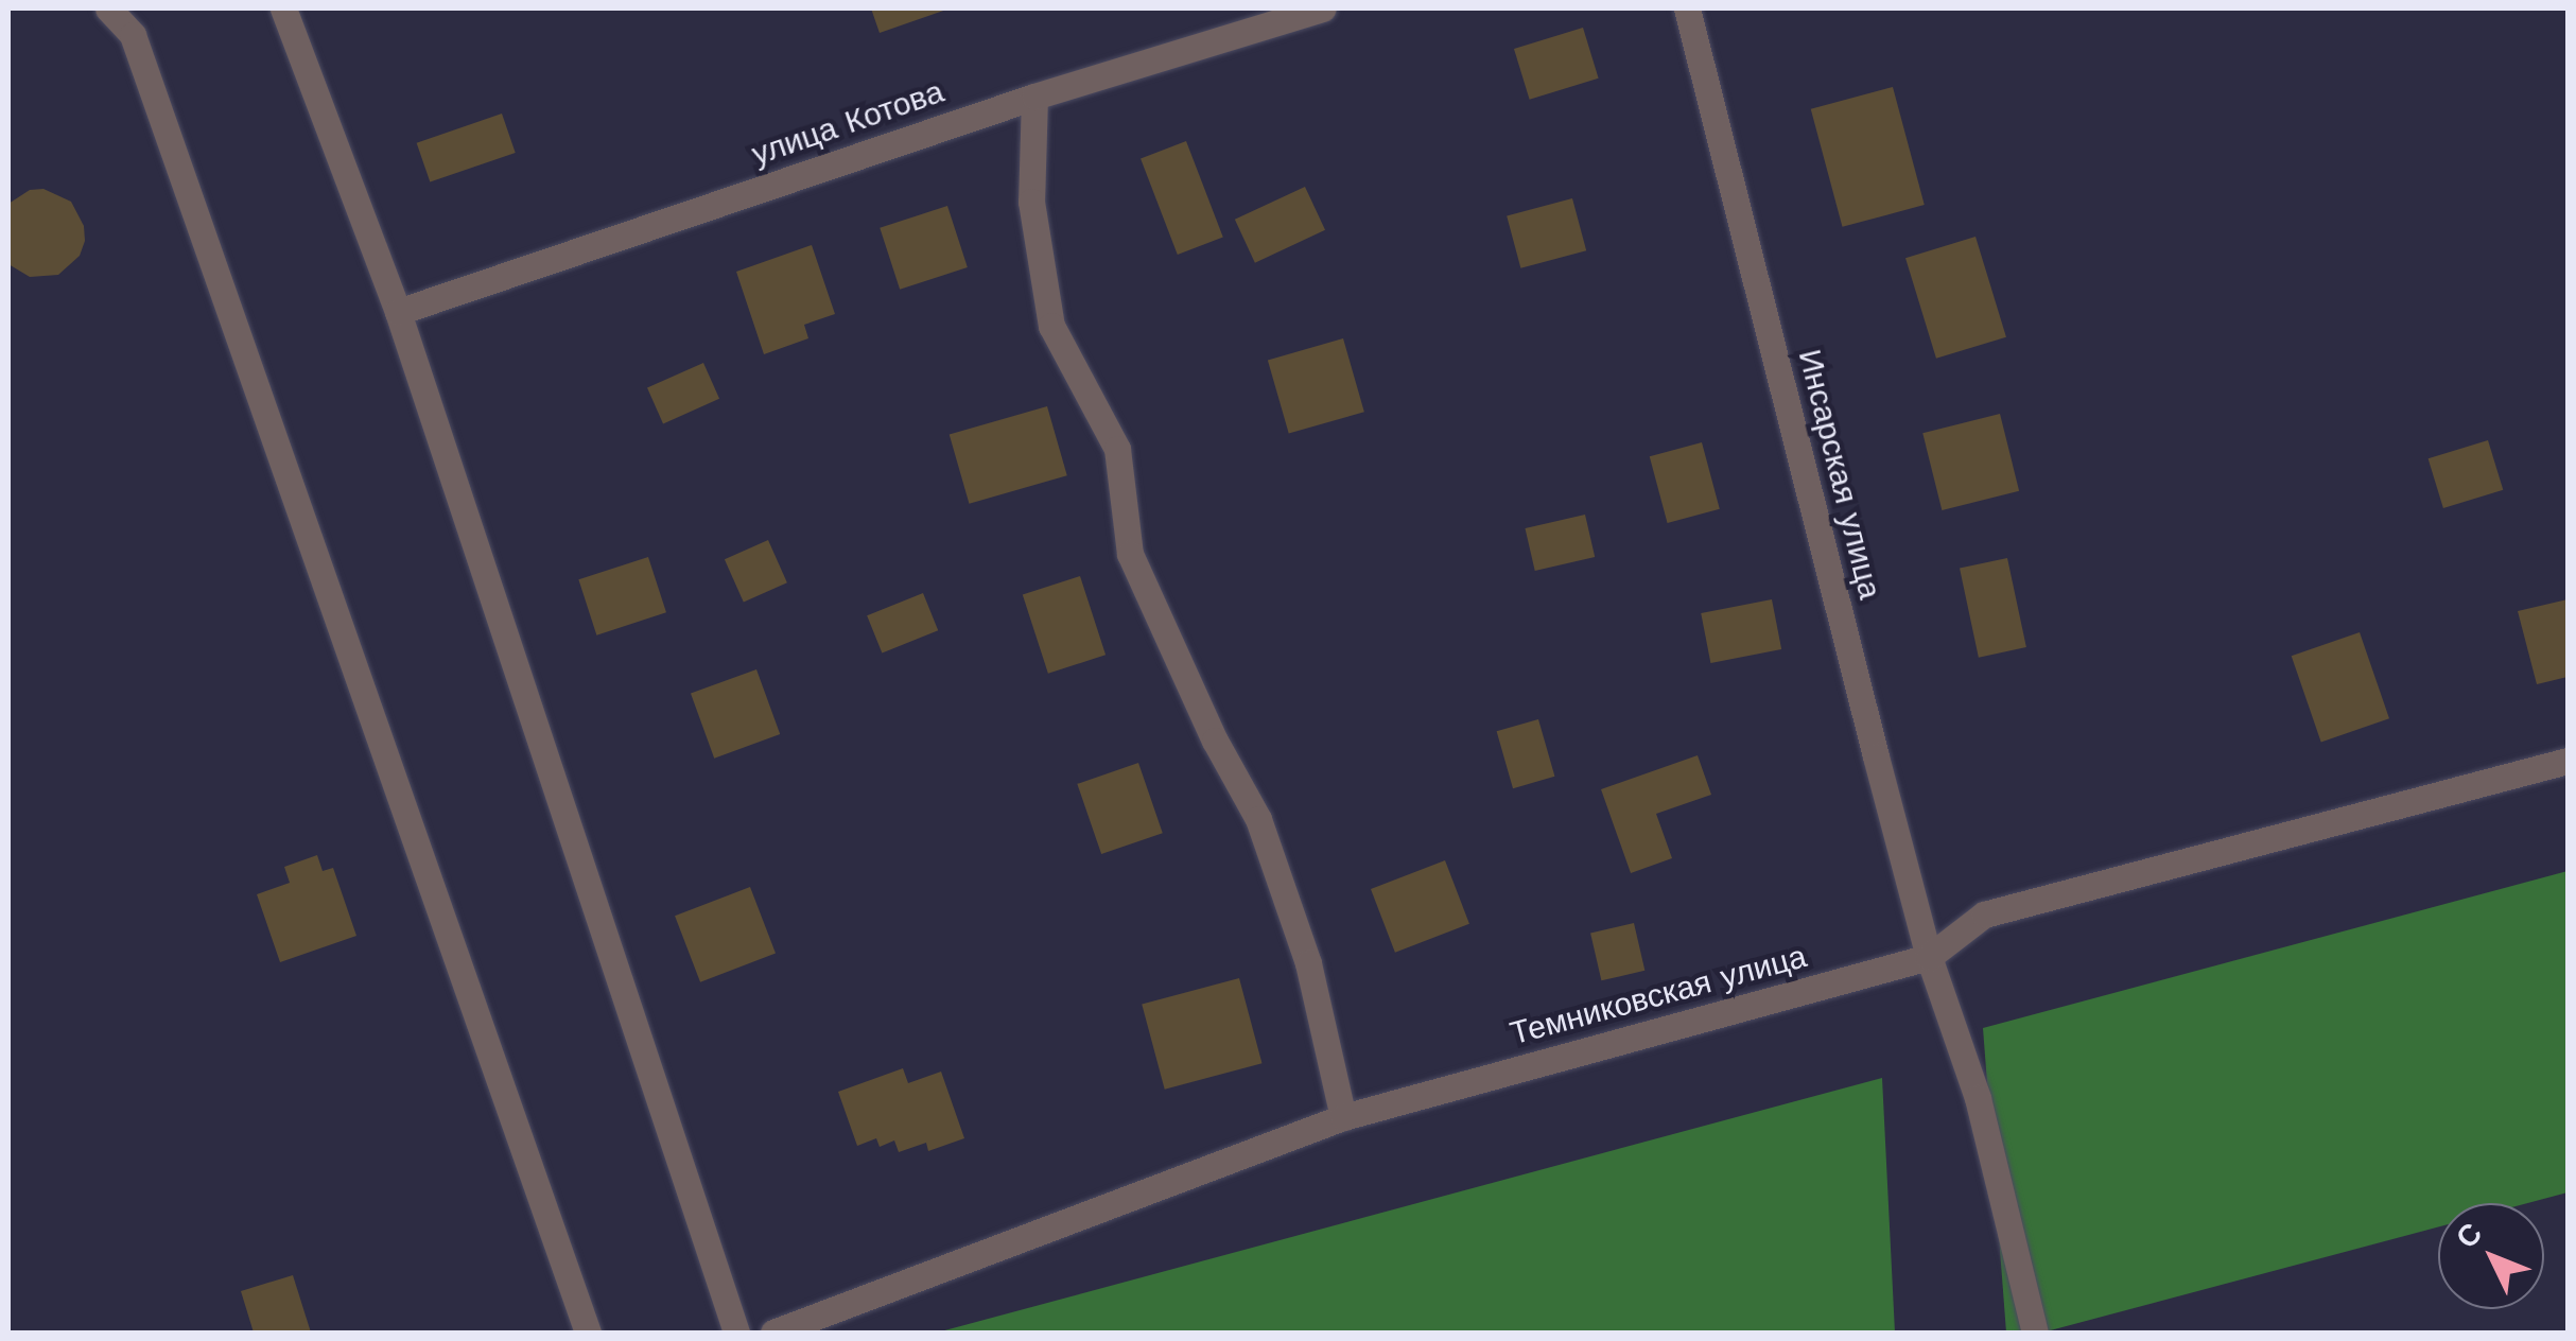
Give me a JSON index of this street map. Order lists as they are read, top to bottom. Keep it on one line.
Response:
{"streets":{"street":["улица Котова","Инсарская улица","Темниковская улица"]},"crossings":[["Инсарская улица","Темниковская улица"]],"north":"top left"}
